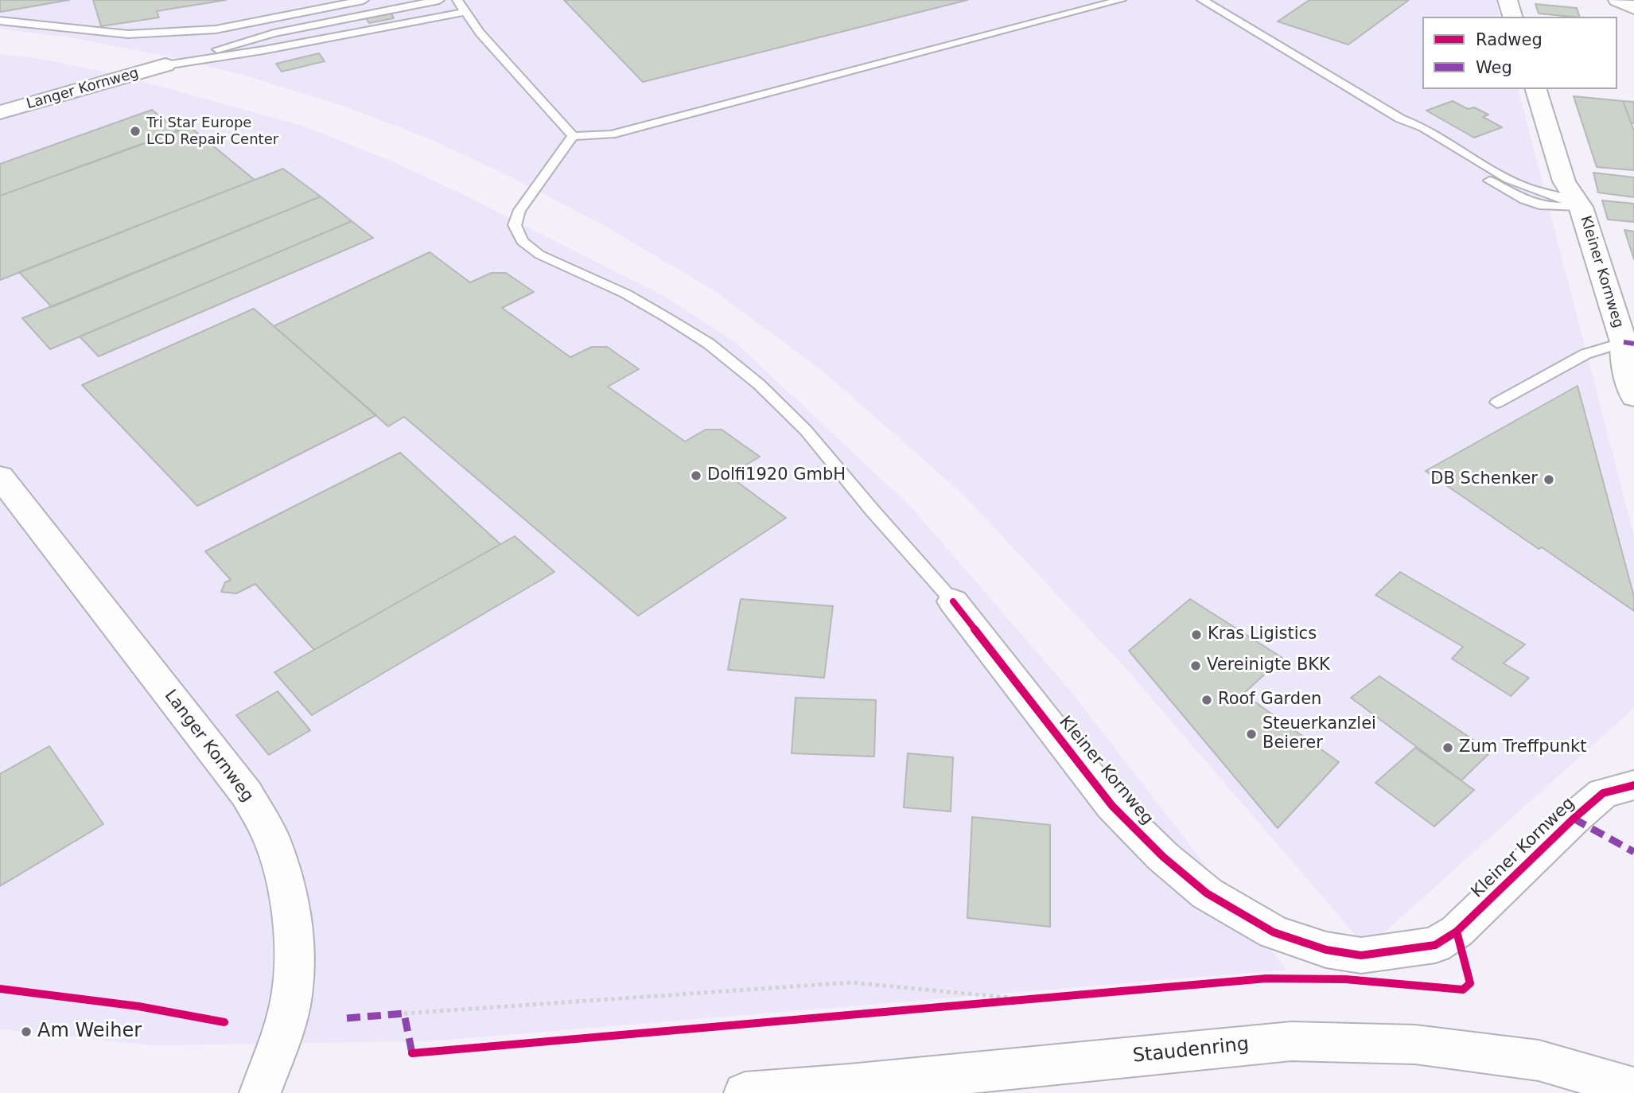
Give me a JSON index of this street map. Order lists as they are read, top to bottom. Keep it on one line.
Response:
{"streets":{"street":["Langer Kornweg","Kleiner Kornweg","Staudenring"]},"places":["Tri Star Europe LCD Repair Center","Dolfi1920 GmbH","DB Schenker","Kras Ligistics","Vereinigte BKK","Roof Garden","Steuerkanzlei Beierer","Zum Treffpunkt","Am Weiher"],"legend":["Radweg","Weg"]}
